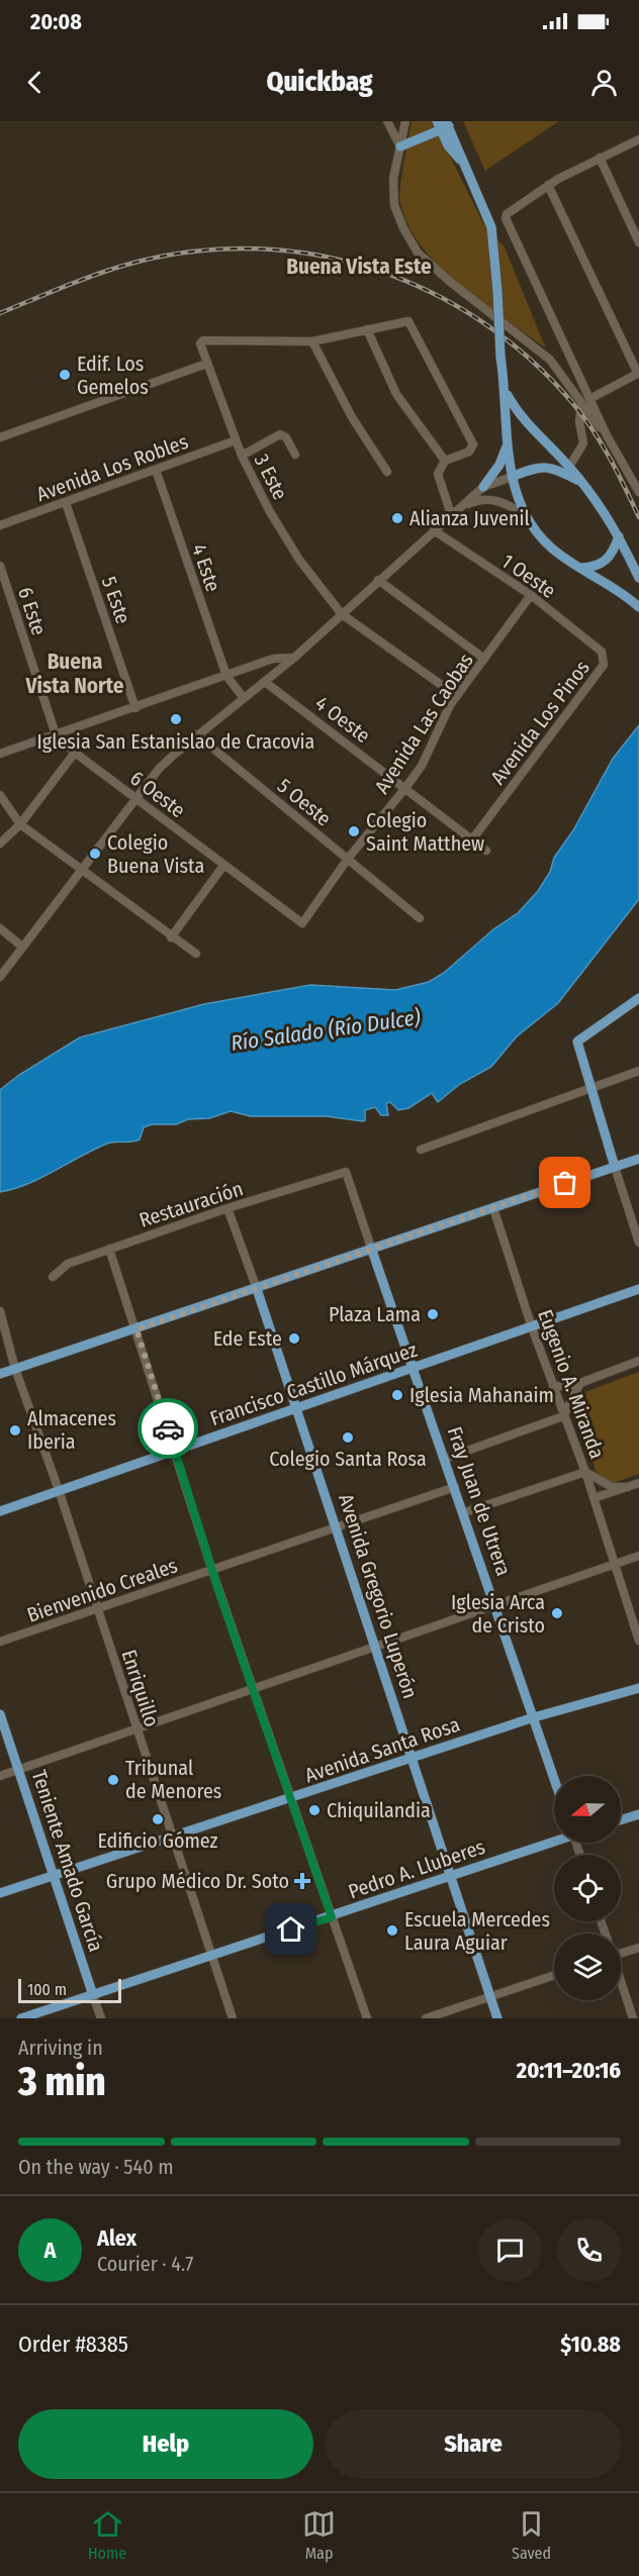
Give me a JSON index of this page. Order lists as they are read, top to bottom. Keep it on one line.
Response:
{"streets":{"main road":["Francisco Castillo Márquez","Fray Juan de Utrera","Avenida Gregorio Luperón","Avenida Santa Rosa","Teniente Amado García","Pedro A. Lluberes"],"street":["Avenida Los Robles","3 Este","4 Este","1 Oeste","5 Este","6 Este","4 Oeste","Avenida Los Pinos","Avenida Las Caobas","6 Oeste","5 Oeste","Restauración","Eugenio A. Miranda","Bienvenido Creales","Enriquillo"]},"crossings":[["Avenida Los Robles","3 Este"],["Avenida Los Robles","4 Este"],["Avenida Los Robles","5 Este"],["3 Este","Avenida Las Caobas"],["1 Oeste","Avenida Los Pinos"],["1 Oeste","Avenida Las Caobas"],["6 Este","6 Oeste"],["4 Oeste","Avenida Los Pinos"],["4 Oeste","Avenida Las Caobas"],["Avenida Las Caobas","6 Oeste"],["Avenida Las Caobas","5 Oeste"],["Restauración","Fray Juan de Utrera"],["Francisco Castillo Márquez","Eugenio A. Miranda"],["Francisco Castillo Márquez","Fray Juan de Utrera"],["Francisco Castillo Márquez","Avenida Gregorio Luperón"],["Francisco Castillo Márquez","Enriquillo"],["Fray Juan de Utrera","Bienvenido Creales"],["Fray Juan de Utrera","Avenida Santa Rosa"],["Bienvenido Creales","Avenida Gregorio Luperón"],["Bienvenido Creales","Enriquillo"],["Avenida Gregorio Luperón","Avenida Santa Rosa"],["Avenida Gregorio Luperón","Pedro A. Lluberes"],["Enriquillo","Avenida Santa Rosa"],["Enriquillo","Pedro A. Lluberes"],["Avenida Santa Rosa","Teniente Amado García"],["Teniente Amado García","Pedro A. Lluberes"]],"districts":["Buena Vista Este","Buena Vista Norte"],"water":["Río Salado (Río Dulce)"],"places":{"other":["Edif. Los Gemelos","Alianza Juvenil","Iglesia San Estanislao de Cracovia","Colegio Saint Matthew","Colegio Buena Vista","Plaza Lama","Ede Este","Iglesia Mahanaim","Almacenes Iberia","Colegio Santa Rosa","Iglesia Arca de Cristo","Tribunal de Menores","Chiquilandia","Edificio Gómez","Escuela Mercedes Laura Aguiar"],"health":["Grupo Médico Dr. Soto"]},"scale_bar":"100 m","north":"left","page":{"status":"20:08","header":"Quickbag","scale":"100 m","heading":["3 min","Arriving in","20:11–20:16"],"panel":["Alex","Courier · 4.7","Order #8385","$10.88"],"bar":"On the way · 540 m","round":"A","buttons":["Help","Share"],"tabs":["Home","Map","Saved"]}}
